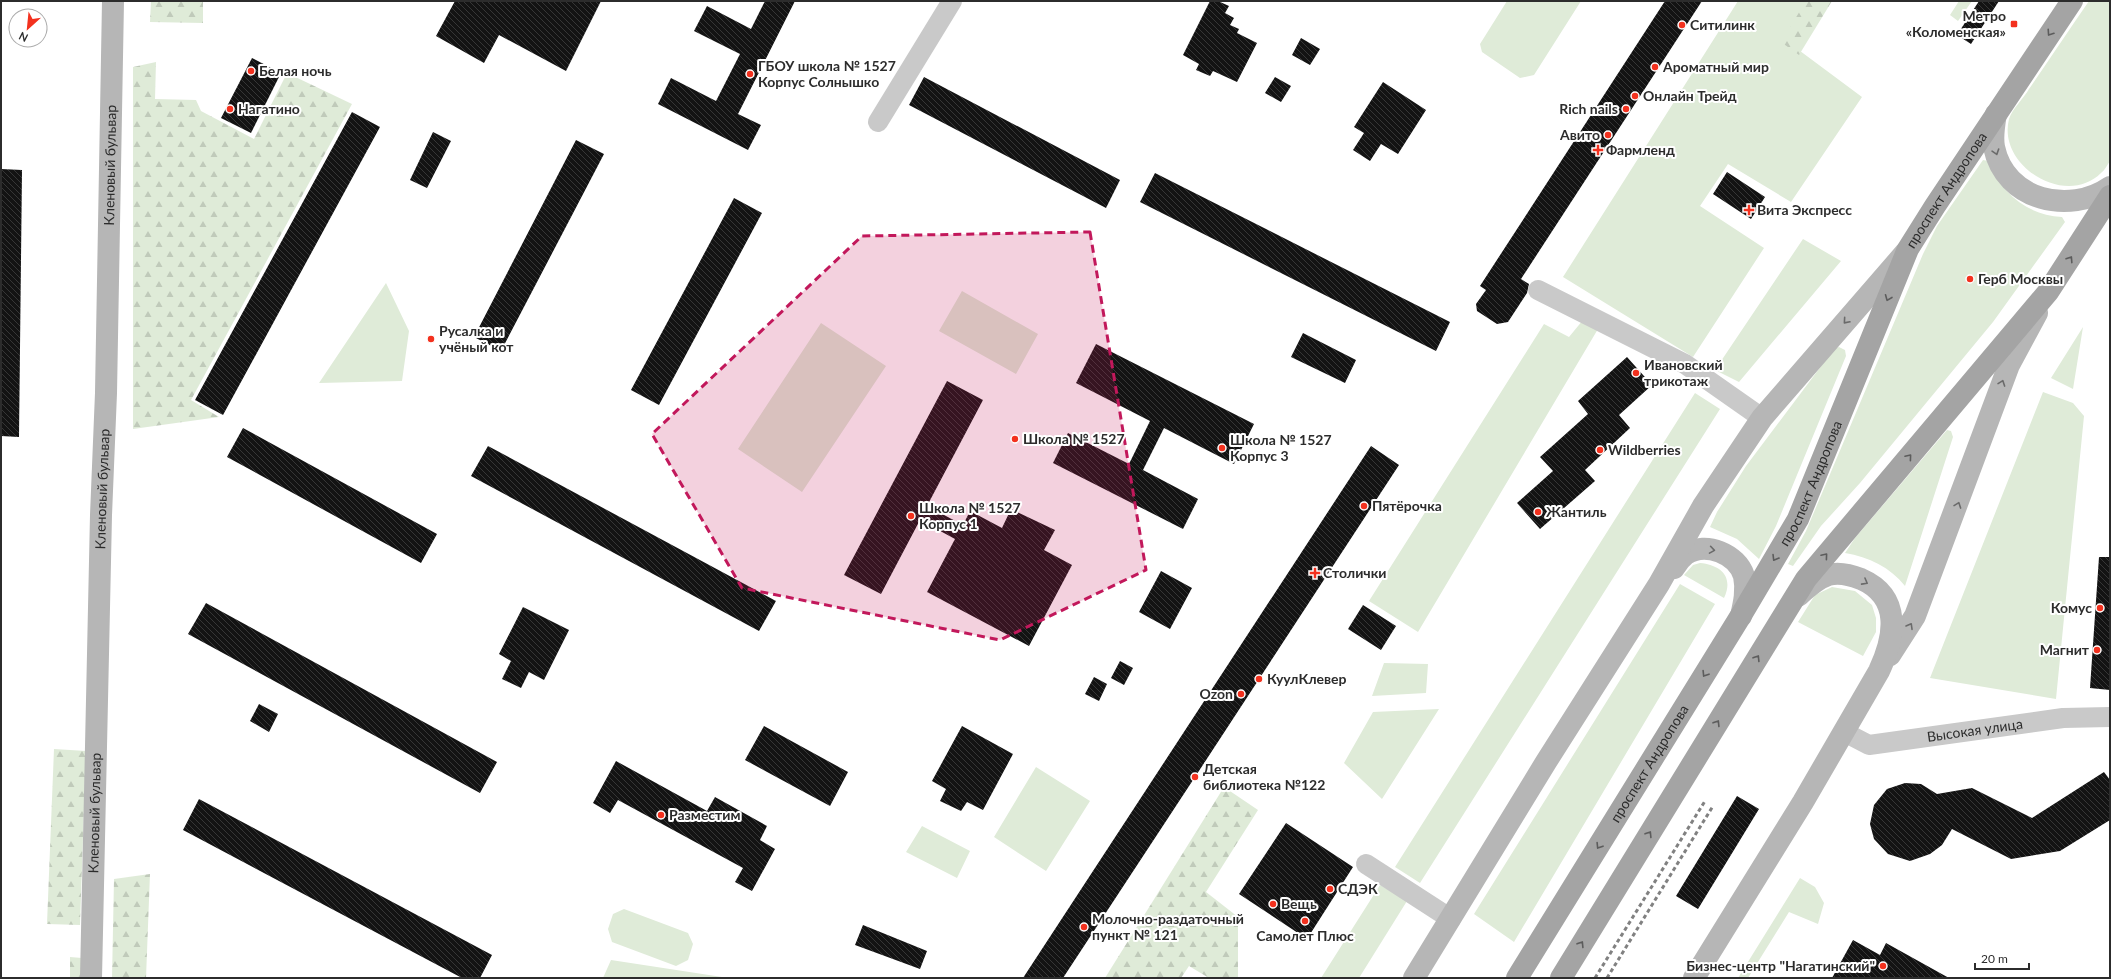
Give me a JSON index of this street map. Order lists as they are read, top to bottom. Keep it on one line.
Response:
{"streets":{"main road":["Кленовый бульвар","проспект Андропова"],"street":["Высокая улица"]},"places":{"transit":["Метро «Коломенская»"],"other":["Ситилинк","Ароматный мир","Белая ночь","ГБОУ школа № 1527 Корпус Солнышко","Онлайн Трейд","Нагатино","Rich nails","Авито","Герб Москвы","Русалка и учёный кот","Ивановский трикотаж","Школа № 1527","Школа № 1527 Корпус 3","Wildberries","Пятёрочка","Жантиль","Школа № 1527 Корпус 1","Комус","Магнит","КуулКлевер","Ozon","Детская библиотека №122","Разместим","СДЭК","Вещь","Самолет Плюс","Молочно-раздаточный пункт № 121","Бизнес-центр \"Нагатинский\""],"health":["Фармленд","Вита Экспресс","Столички"]},"scale_bar":"20 m","north":"bottom left"}
